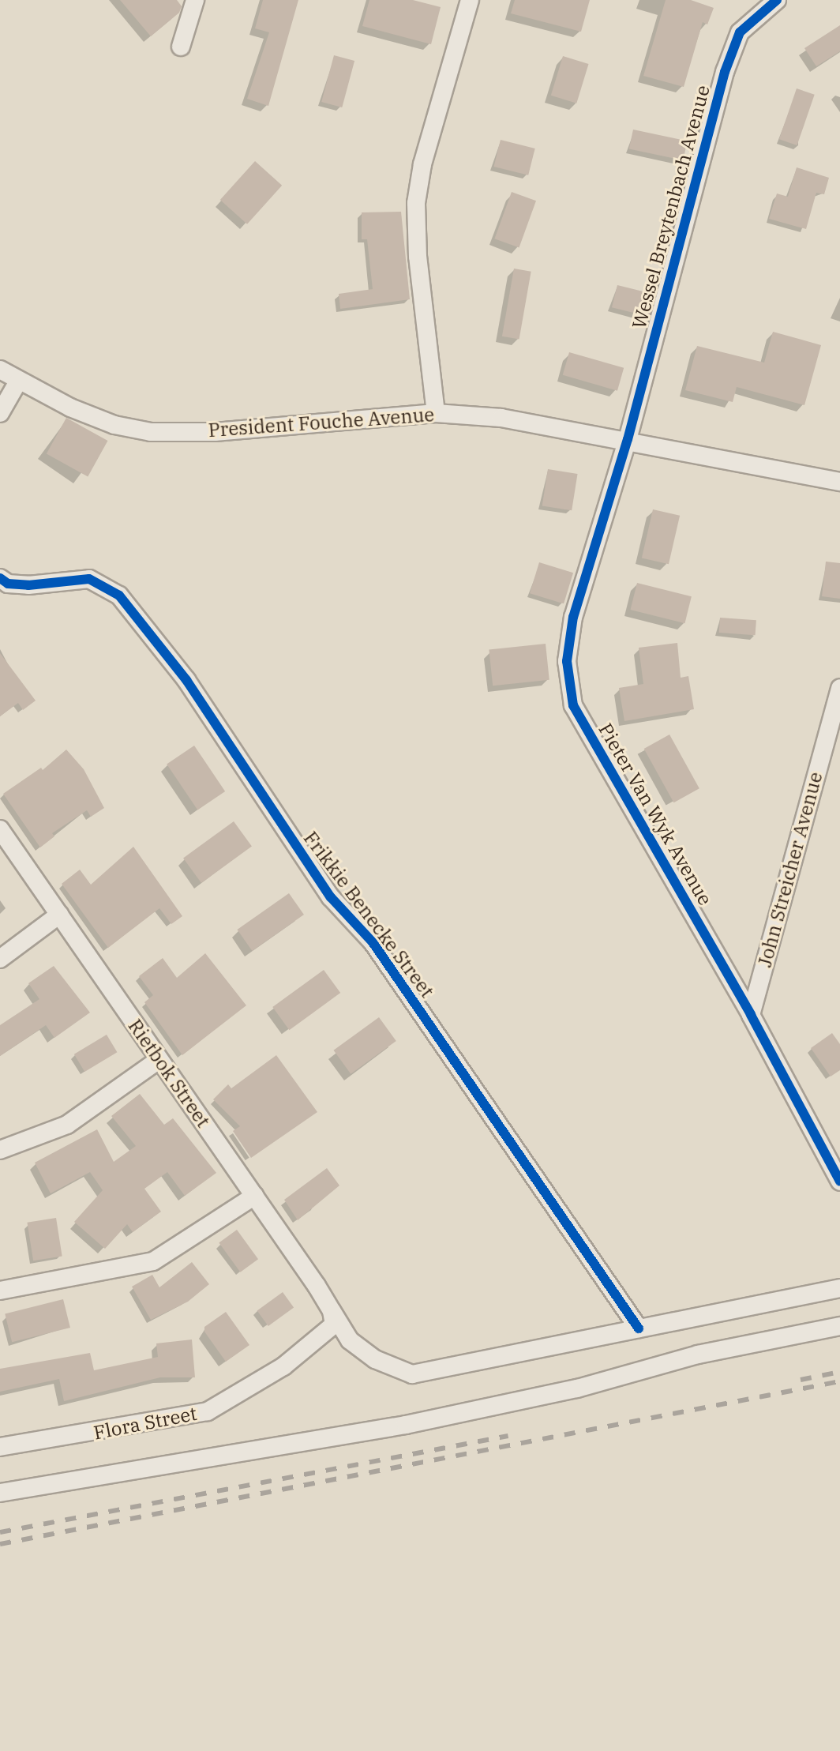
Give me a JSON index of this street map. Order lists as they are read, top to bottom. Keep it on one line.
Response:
{"streets":{"street":["Wessel Breytenbach Avenue","President Fouche Avenue","Pieter Van Wyk Avenue","John Streicher Avenue","Frikkie Benecke Street","Rietbok Street","Flora Street"]},"crossings":[["Wessel Breytenbach Avenue","President Fouche Avenue"],["Wessel Breytenbach Avenue","Pieter Van Wyk Avenue"],["President Fouche Avenue","Pieter Van Wyk Avenue"],["Pieter Van Wyk Avenue","John Streicher Avenue"],["Frikkie Benecke Street","Rietbok Street"],["Rietbok Street","Flora Street"]]}
